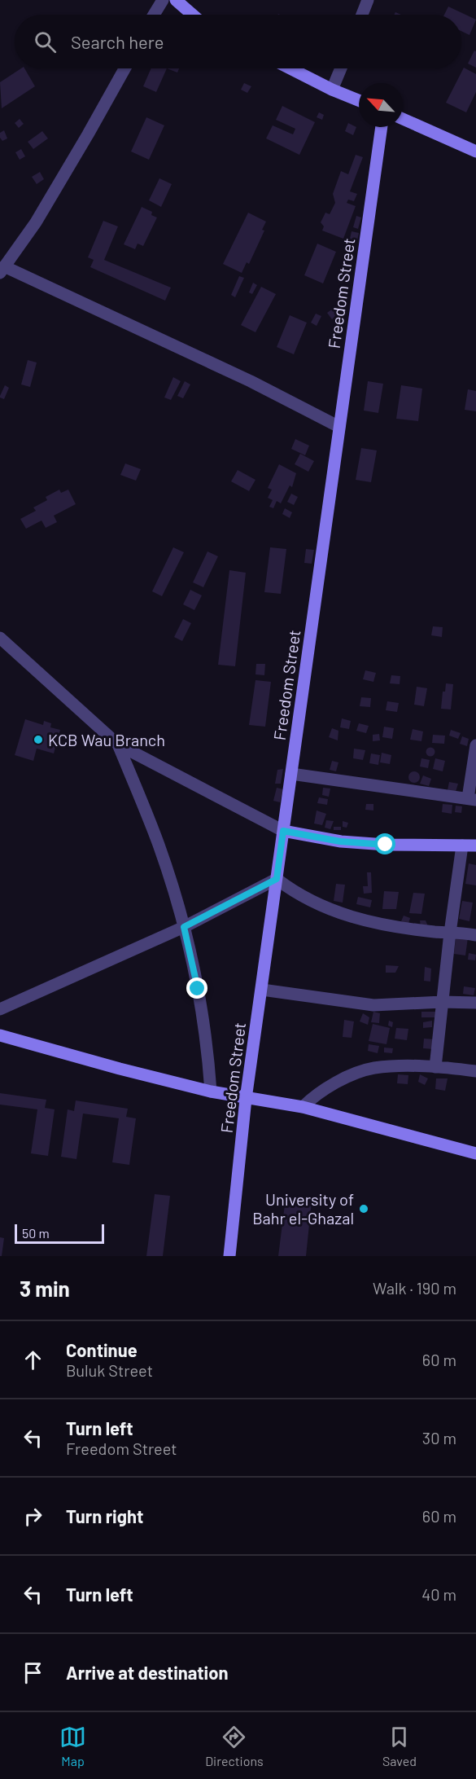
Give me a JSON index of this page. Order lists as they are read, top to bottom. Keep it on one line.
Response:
{"streets":{"street":["Freedom Street"]},"places":["KCB Wau Branch","University of Bahr el-Ghazal"],"scale_bar":"50 m","north":"top left","page":{"search":"Search here","scale":"50 m","heading":["3 min","Walk · 190 m"],"list":[["Continue","Buluk Street","60 m"],["Turn left","Freedom Street","30 m"],["Turn right","60 m"],["Turn left","40 m"],"Arrive at destination"],"nav":["Map","Directions","Saved"]}}
